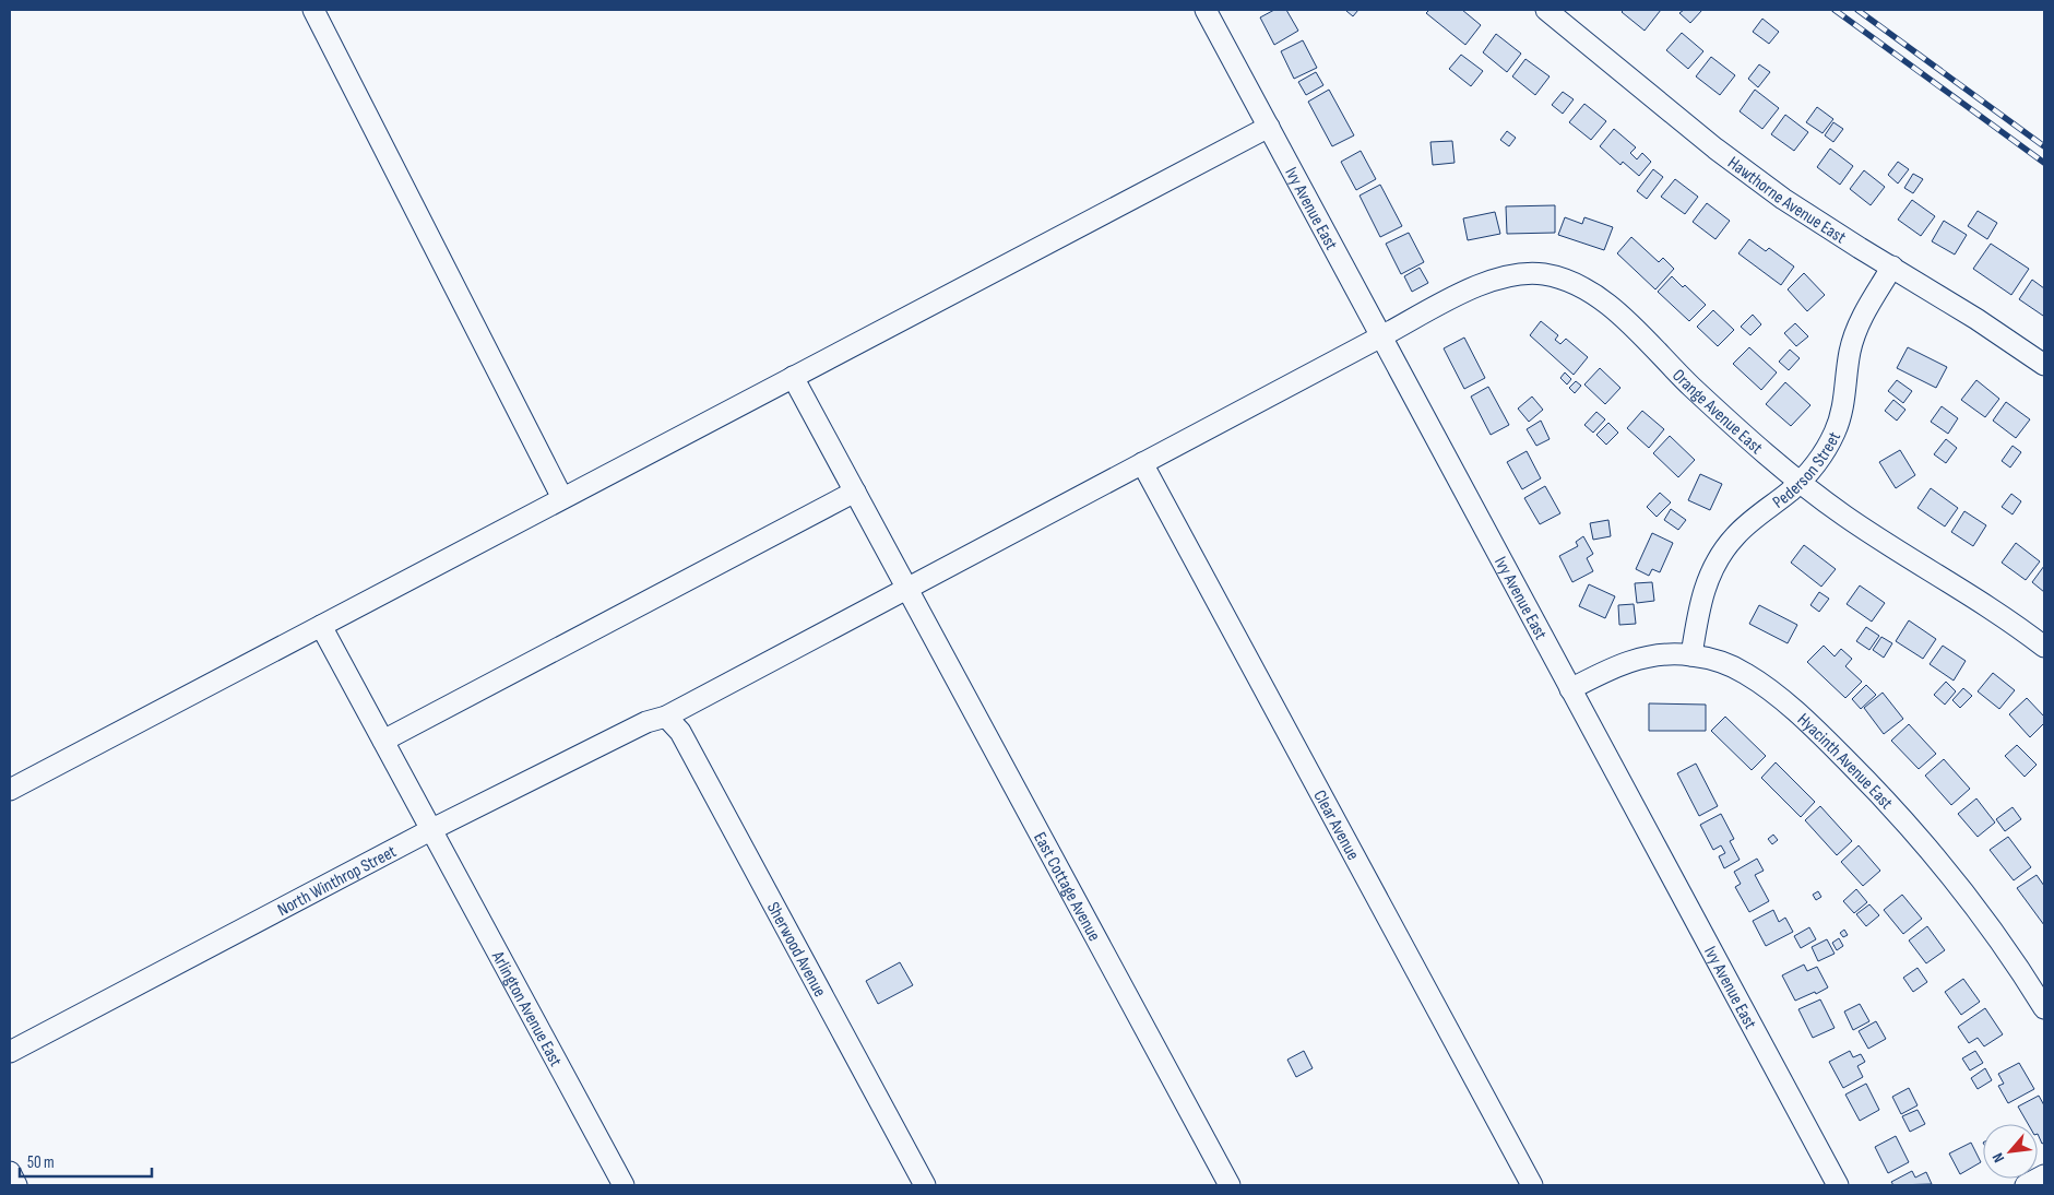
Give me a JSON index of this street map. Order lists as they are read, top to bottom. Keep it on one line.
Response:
{"streets":{"street":["Hawthorne Avenue East","Ivy Avenue East","Orange Avenue East","Pederson Street","Hyacinth Avenue East","Clear Avenue","North Winthrop Street","East Cottage Avenue","Sherwood Avenue","Arlington Avenue East"]},"crossings":[["Hawthorne Avenue East","Pederson Street"],["Ivy Avenue East","Orange Avenue East"],["Ivy Avenue East","Hyacinth Avenue East"],["Orange Avenue East","Pederson Street"],["Orange Avenue East","Clear Avenue"],["Orange Avenue East","North Winthrop Street"],["Orange Avenue East","East Cottage Avenue"],["Pederson Street","Hyacinth Avenue East"],["North Winthrop Street","East Cottage Avenue"],["North Winthrop Street","Sherwood Avenue"],["North Winthrop Street","Arlington Avenue East"]],"scale_bar":"50 m","north":"bottom left"}
